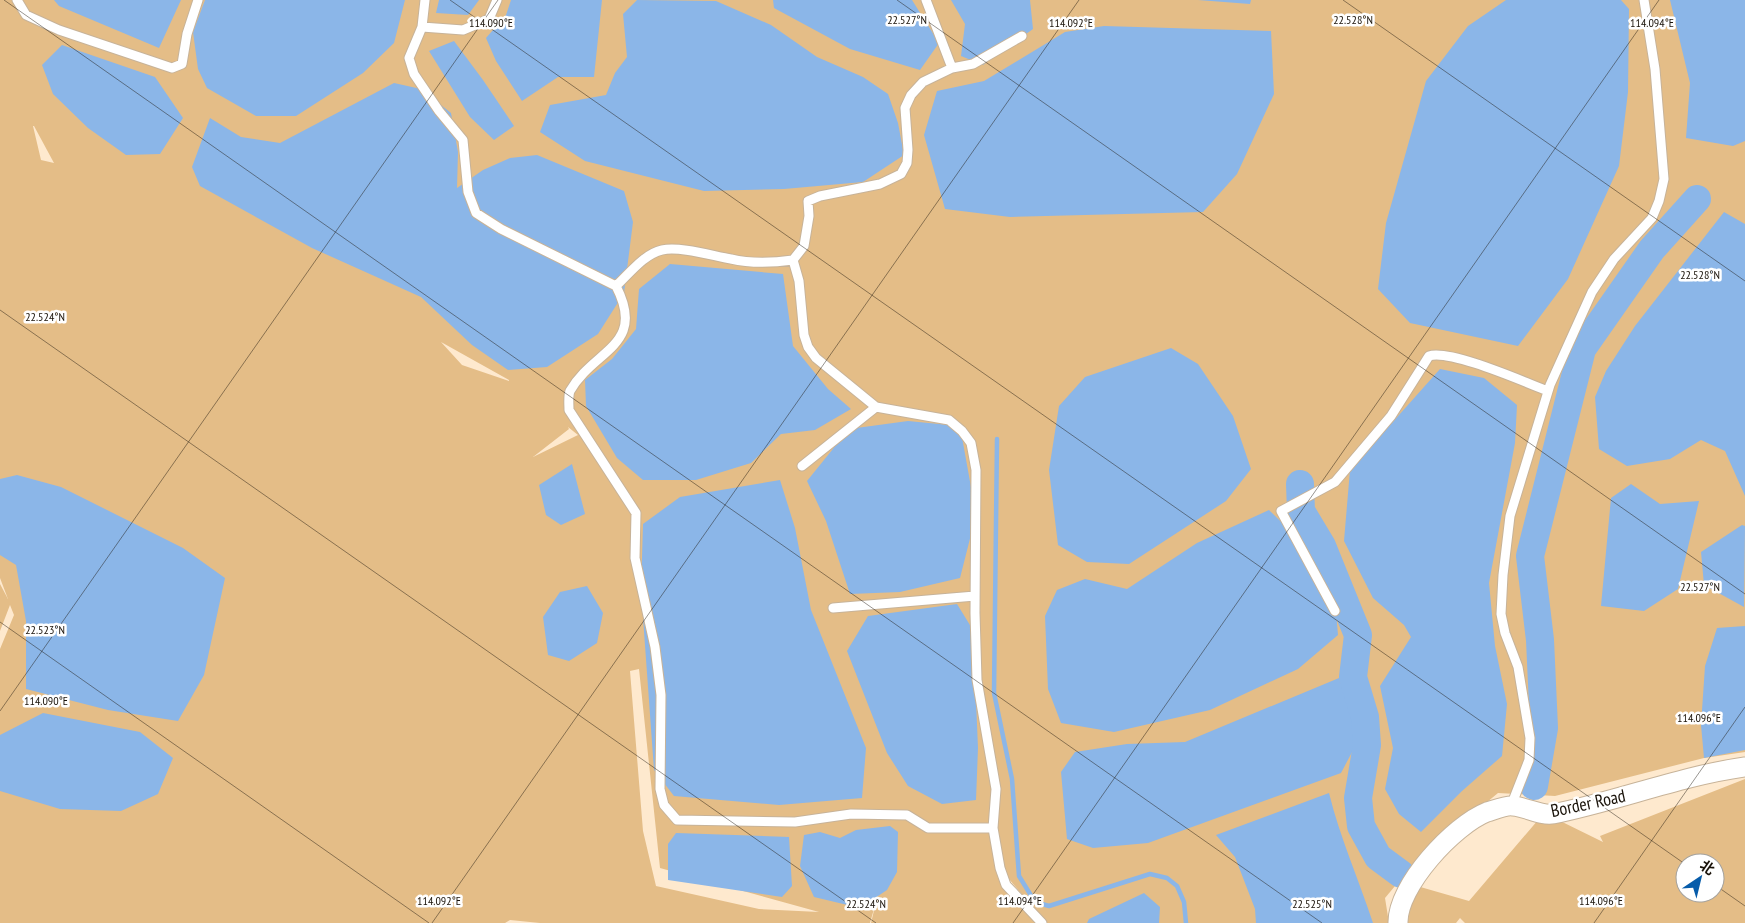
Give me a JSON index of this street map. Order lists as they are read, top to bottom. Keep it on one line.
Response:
{"streets":{"street":["Border Road"]},"north":"top right","coordinates":["22.527°N","22.528°N","114.090°E","114.092°E","114.094°E","22.524°N","22.523°N","114.096°E","22.525°N"]}
